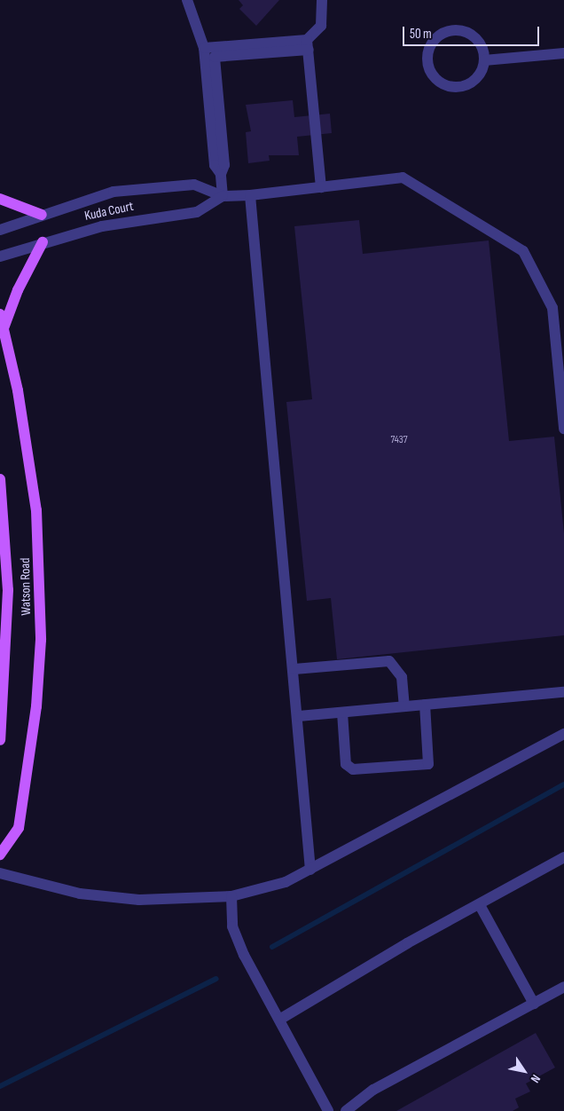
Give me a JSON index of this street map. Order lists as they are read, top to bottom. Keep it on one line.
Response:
{"streets":{"main road":["Watson Road"],"street":["Kuda Court"]},"house_numbers":["7437"],"scale_bar":"50 m","north":"bottom right"}
